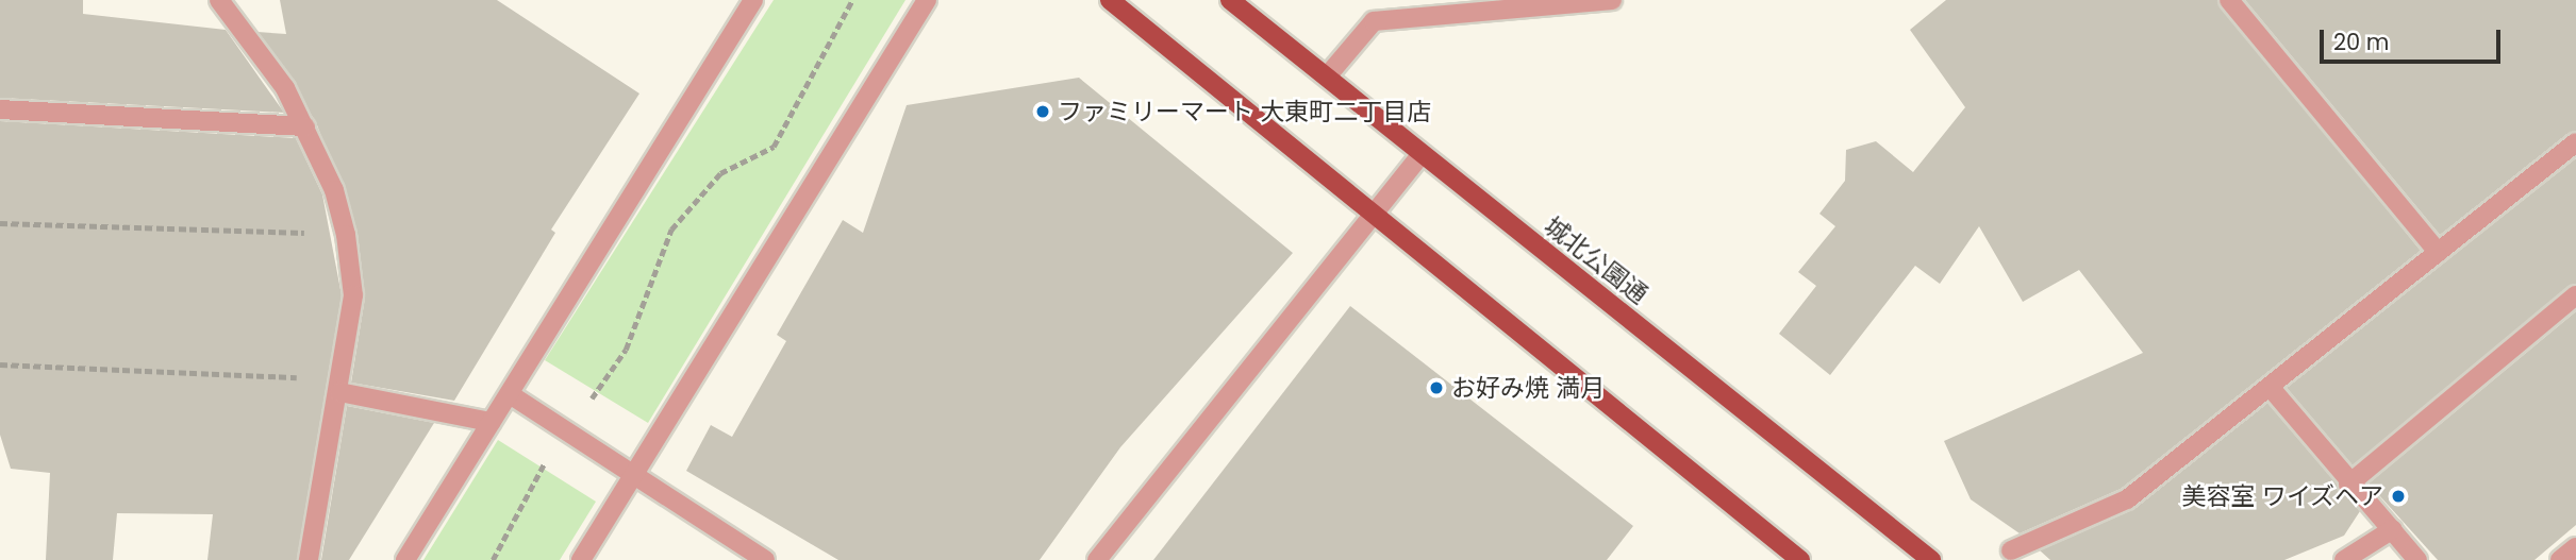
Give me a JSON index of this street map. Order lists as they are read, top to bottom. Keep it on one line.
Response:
{"streets":{"main road":["城北公園通"]},"places":["ファミリーマート 大東町二丁目店","お好み焼 満月","美容室 ワイズヘア"],"scale_bar":"20 m"}
